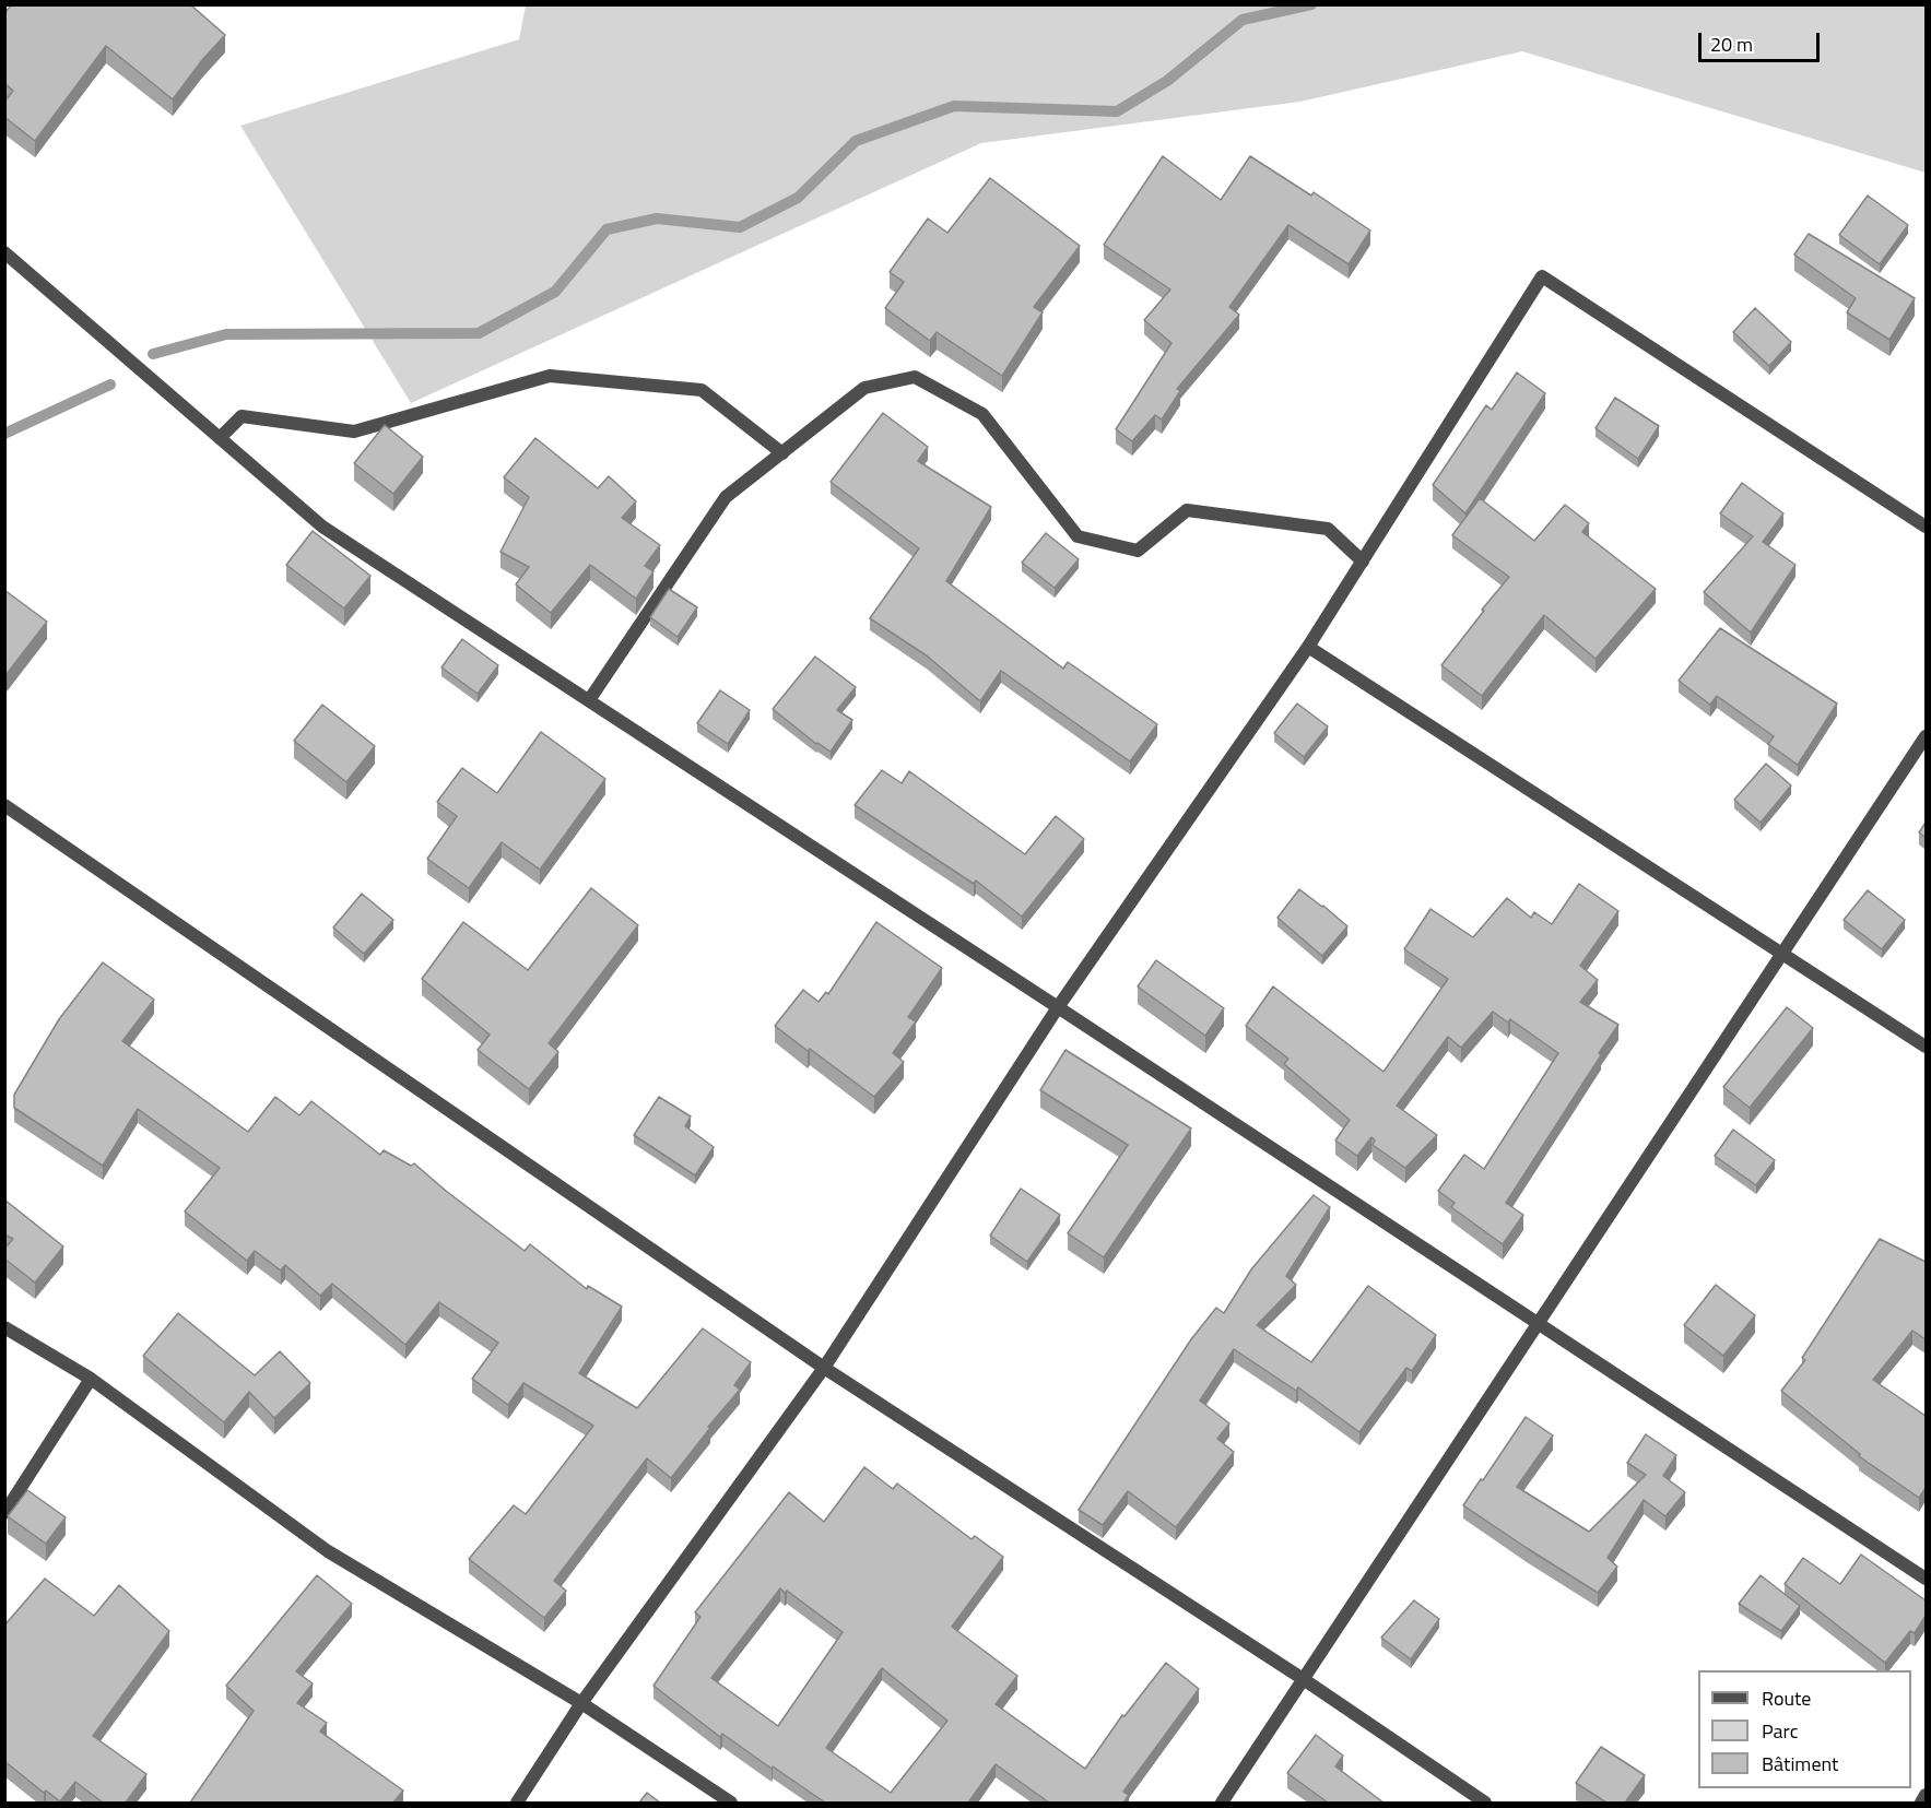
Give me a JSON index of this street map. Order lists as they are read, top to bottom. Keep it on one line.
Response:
{"legend":["Route","Parc","Bâtiment"],"scale_bar":"20 m"}
